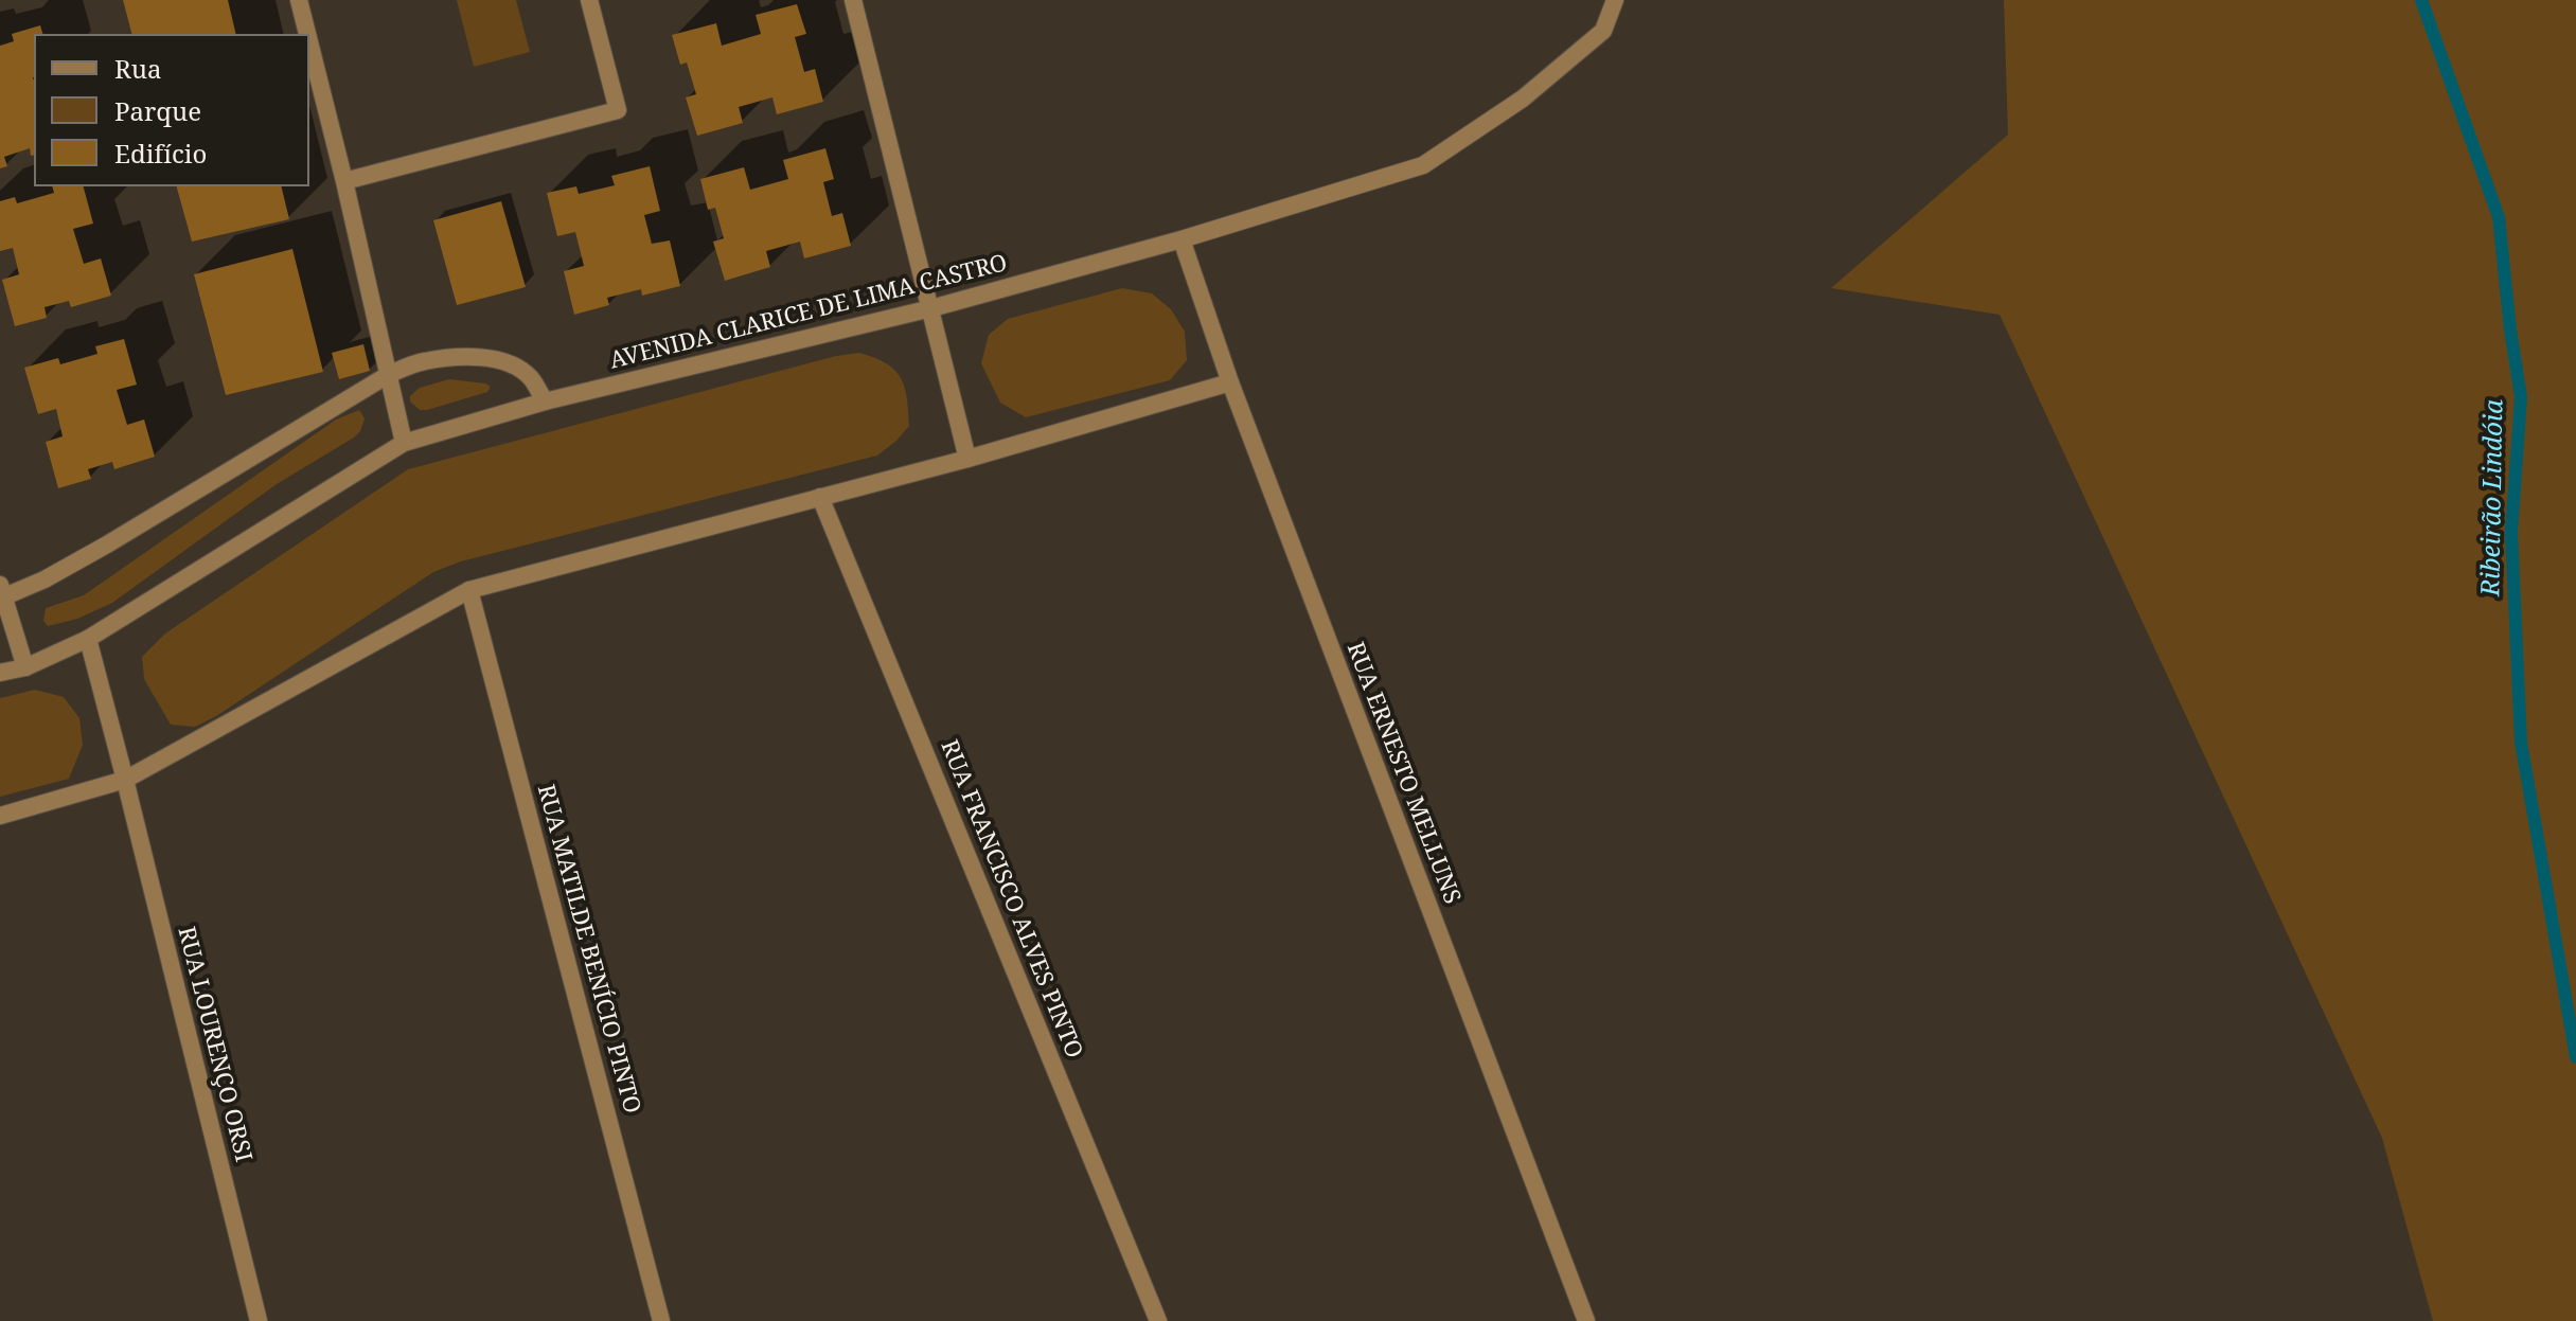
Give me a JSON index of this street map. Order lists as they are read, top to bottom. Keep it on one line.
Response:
{"streets":{"street":["AVENIDA CLARICE DE LIMA CASTRO","RUA ERNESTO MELLUNS","RUA FRANCISCO ALVES PINTO","RUA MATILDE BENÍCIO PINTO","RUA LOURENÇO ORSI"]},"crossings":[["AVENIDA CLARICE DE LIMA CASTRO","RUA ERNESTO MELLUNS"],["AVENIDA CLARICE DE LIMA CASTRO","RUA LOURENÇO ORSI"]],"water":["Ribeirão Lindóia"],"legend":["Rua","Parque","Edifício"]}
